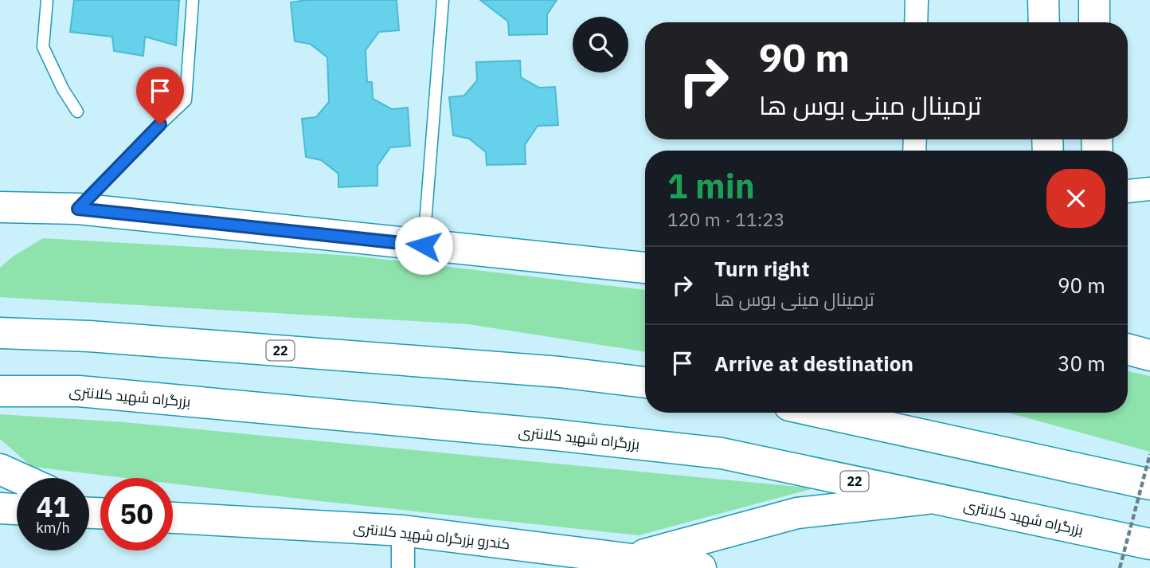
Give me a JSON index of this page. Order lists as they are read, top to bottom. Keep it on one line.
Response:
{"streets":{"main road":["22","بزرگراه شهید کلانتری","کندرو بزرگراه شهید کلانتری"]},"page":{"turn":["90 m","ترمینال مینی بوس ها"],"heading":["1 min","120 m · 11:23"],"list":[{"name":"Turn right","note":"ترمینال مینی بوس ها","value":"90 m"},{"name":"Arrive at destination","value":"30 m"}],"speed":"41 km/h","limit":"50"}}
